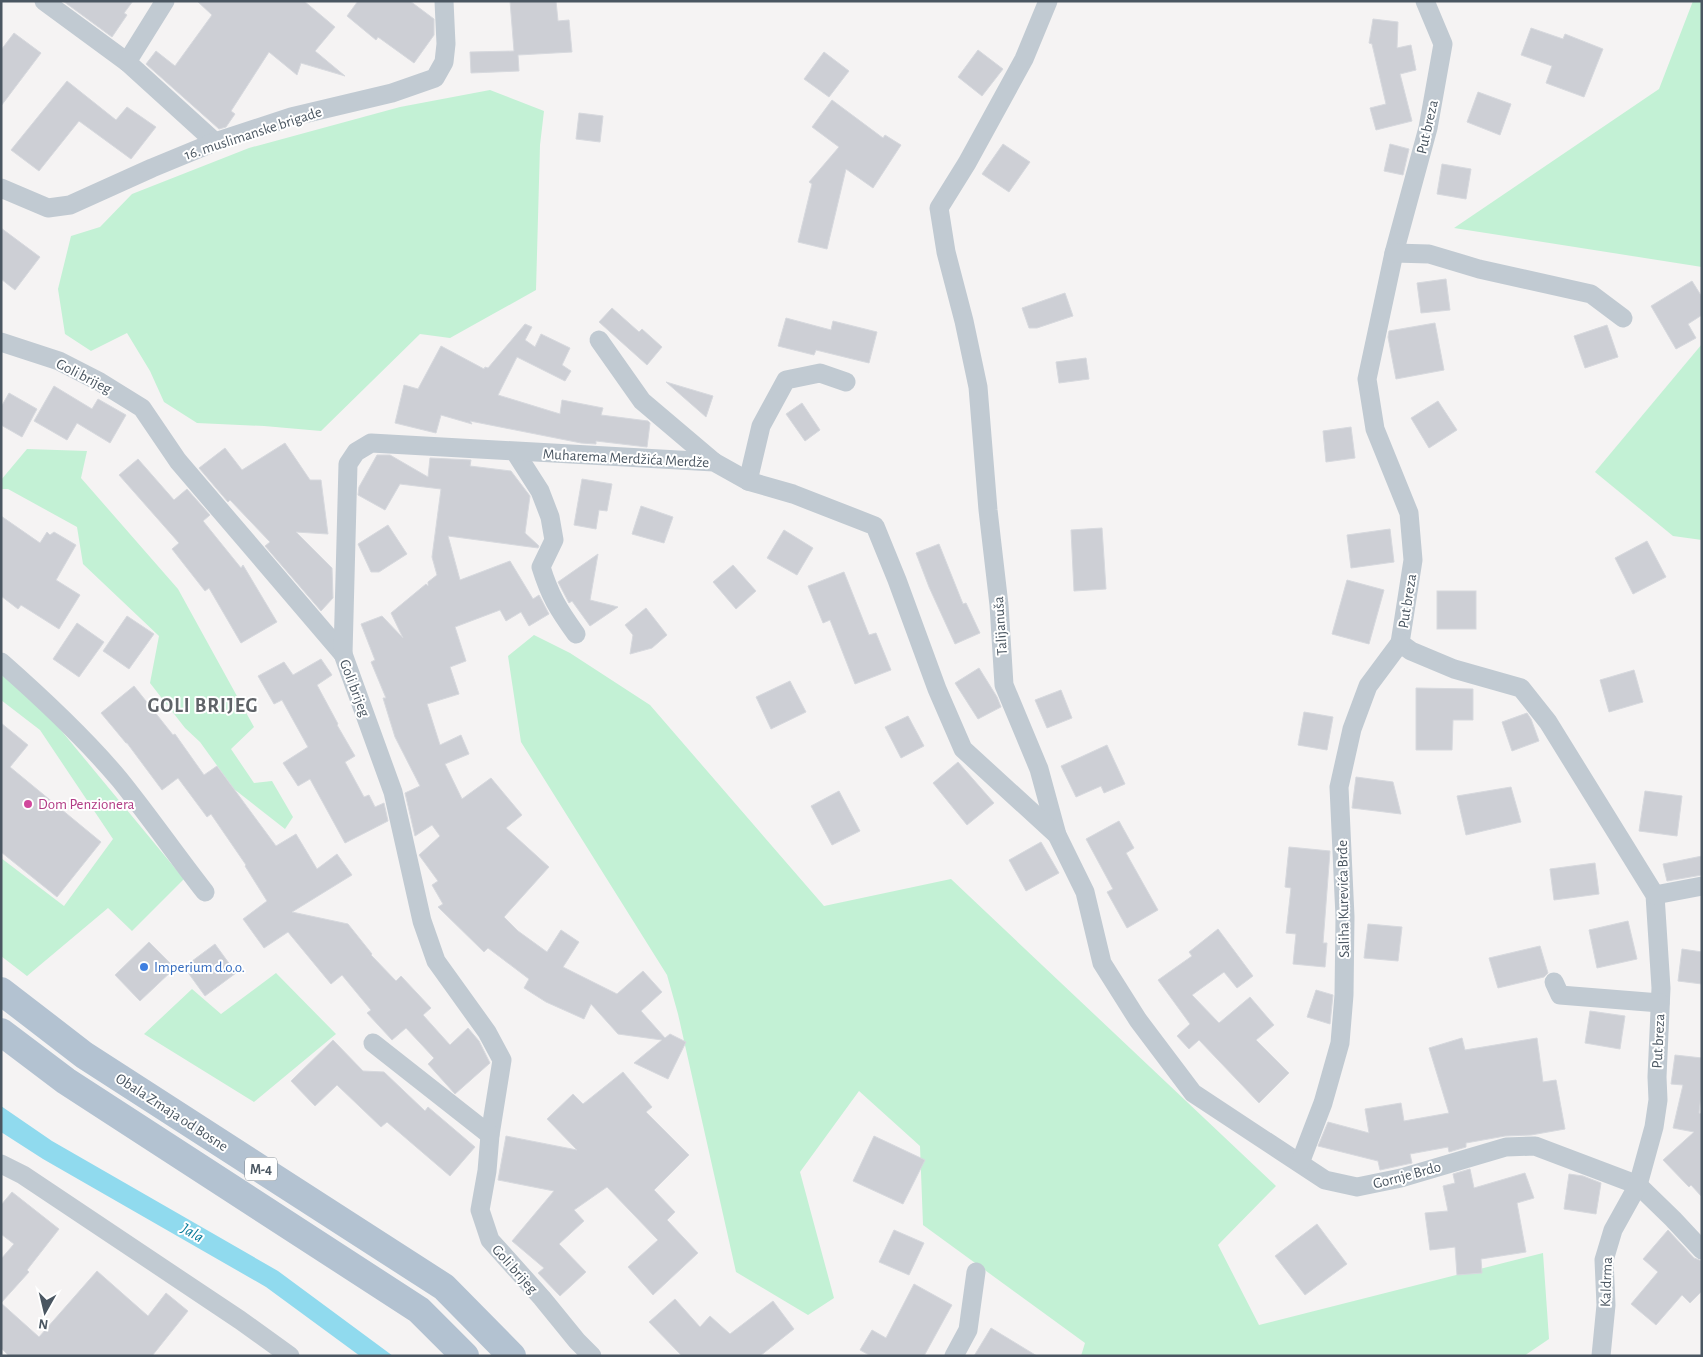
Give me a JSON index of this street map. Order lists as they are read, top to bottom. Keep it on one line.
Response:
{"streets":{"main road":["Obala Zmaja od Bosne","M-4"],"street":["Put breza","16. muslimanske brigade","Goli brijeg","Muharema Merdžića Merdže","Talijanuša","Saliha Kurevića Brđe","Gornje Brdo","Kaldrma"]},"crossings":[["Put breza","Saliha Kurevića Brđe"],["Put breza","Gornje Brdo"],["Put breza","Kaldrma"],["Goli brijeg","Muharema Merdžića Merdže"],["Muharema Merdžića Merdže","Talijanuša"],["Talijanuša","Gornje Brdo"],["Saliha Kurevića Brđe","Gornje Brdo"],["Gornje Brdo","Kaldrma"]],"districts":["GOLI BRIJEG"],"water":["Jala"],"places":["Dom Penzionera","Imperium d.o.o."],"north":"bottom"}
